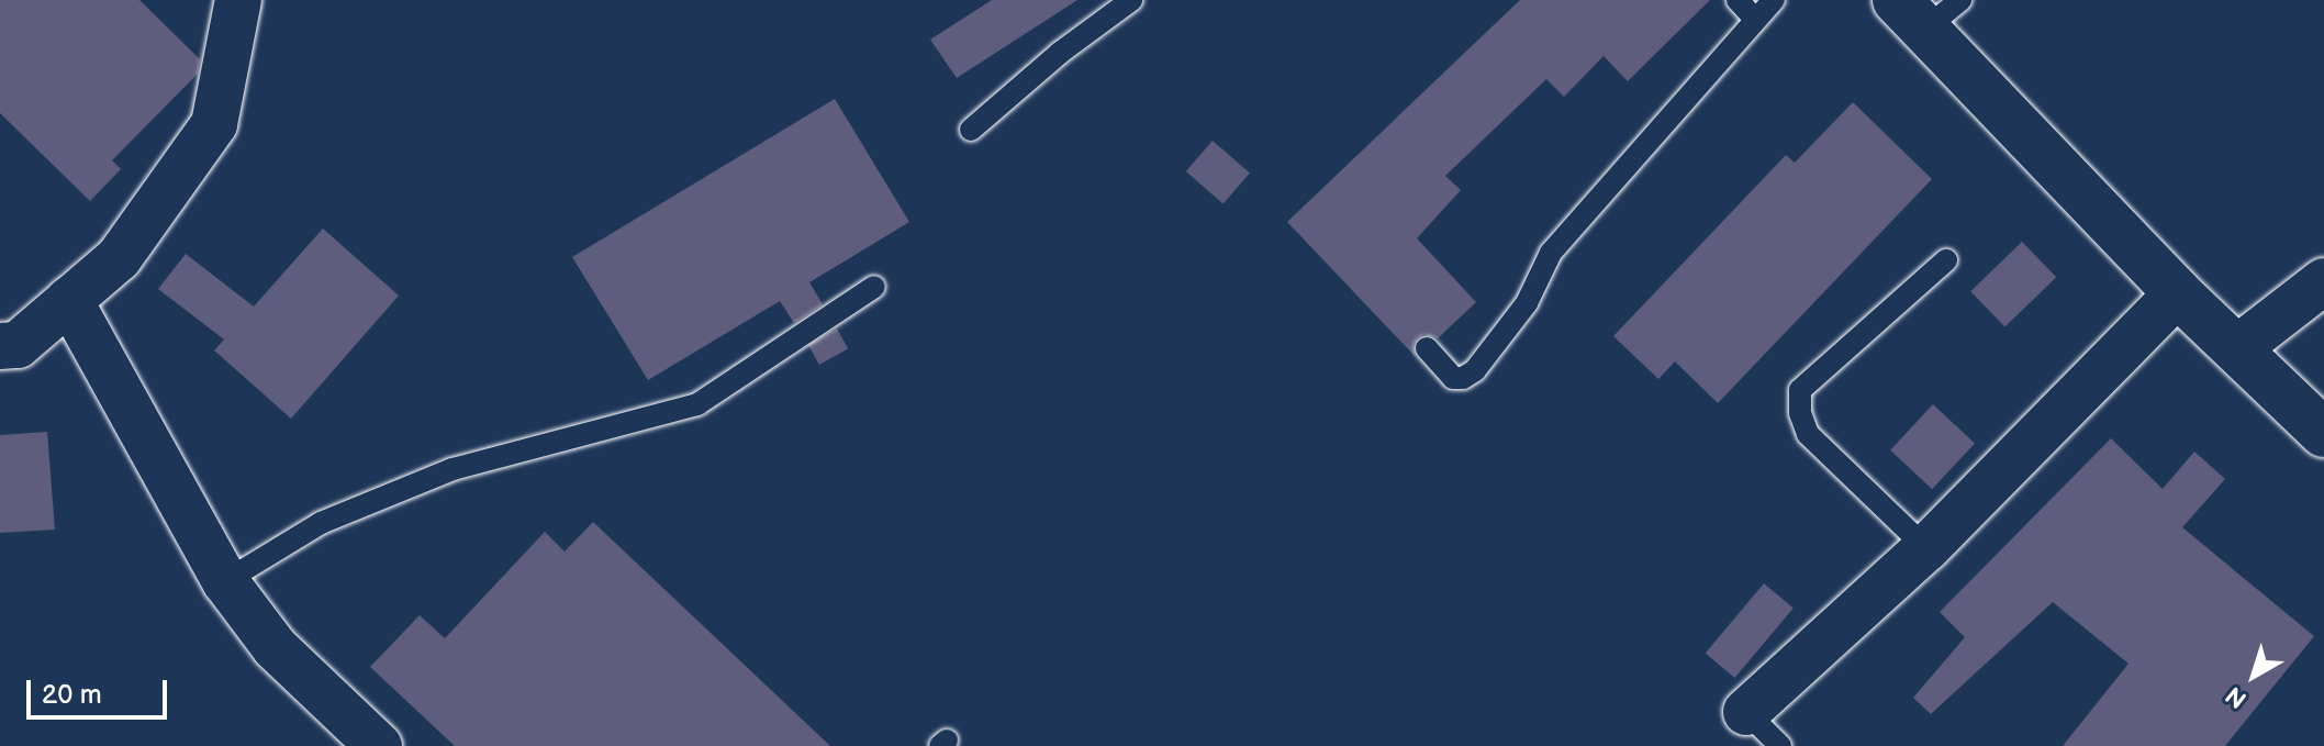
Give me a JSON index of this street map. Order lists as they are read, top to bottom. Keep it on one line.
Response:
{"scale_bar":"20 m","north":"bottom left"}
